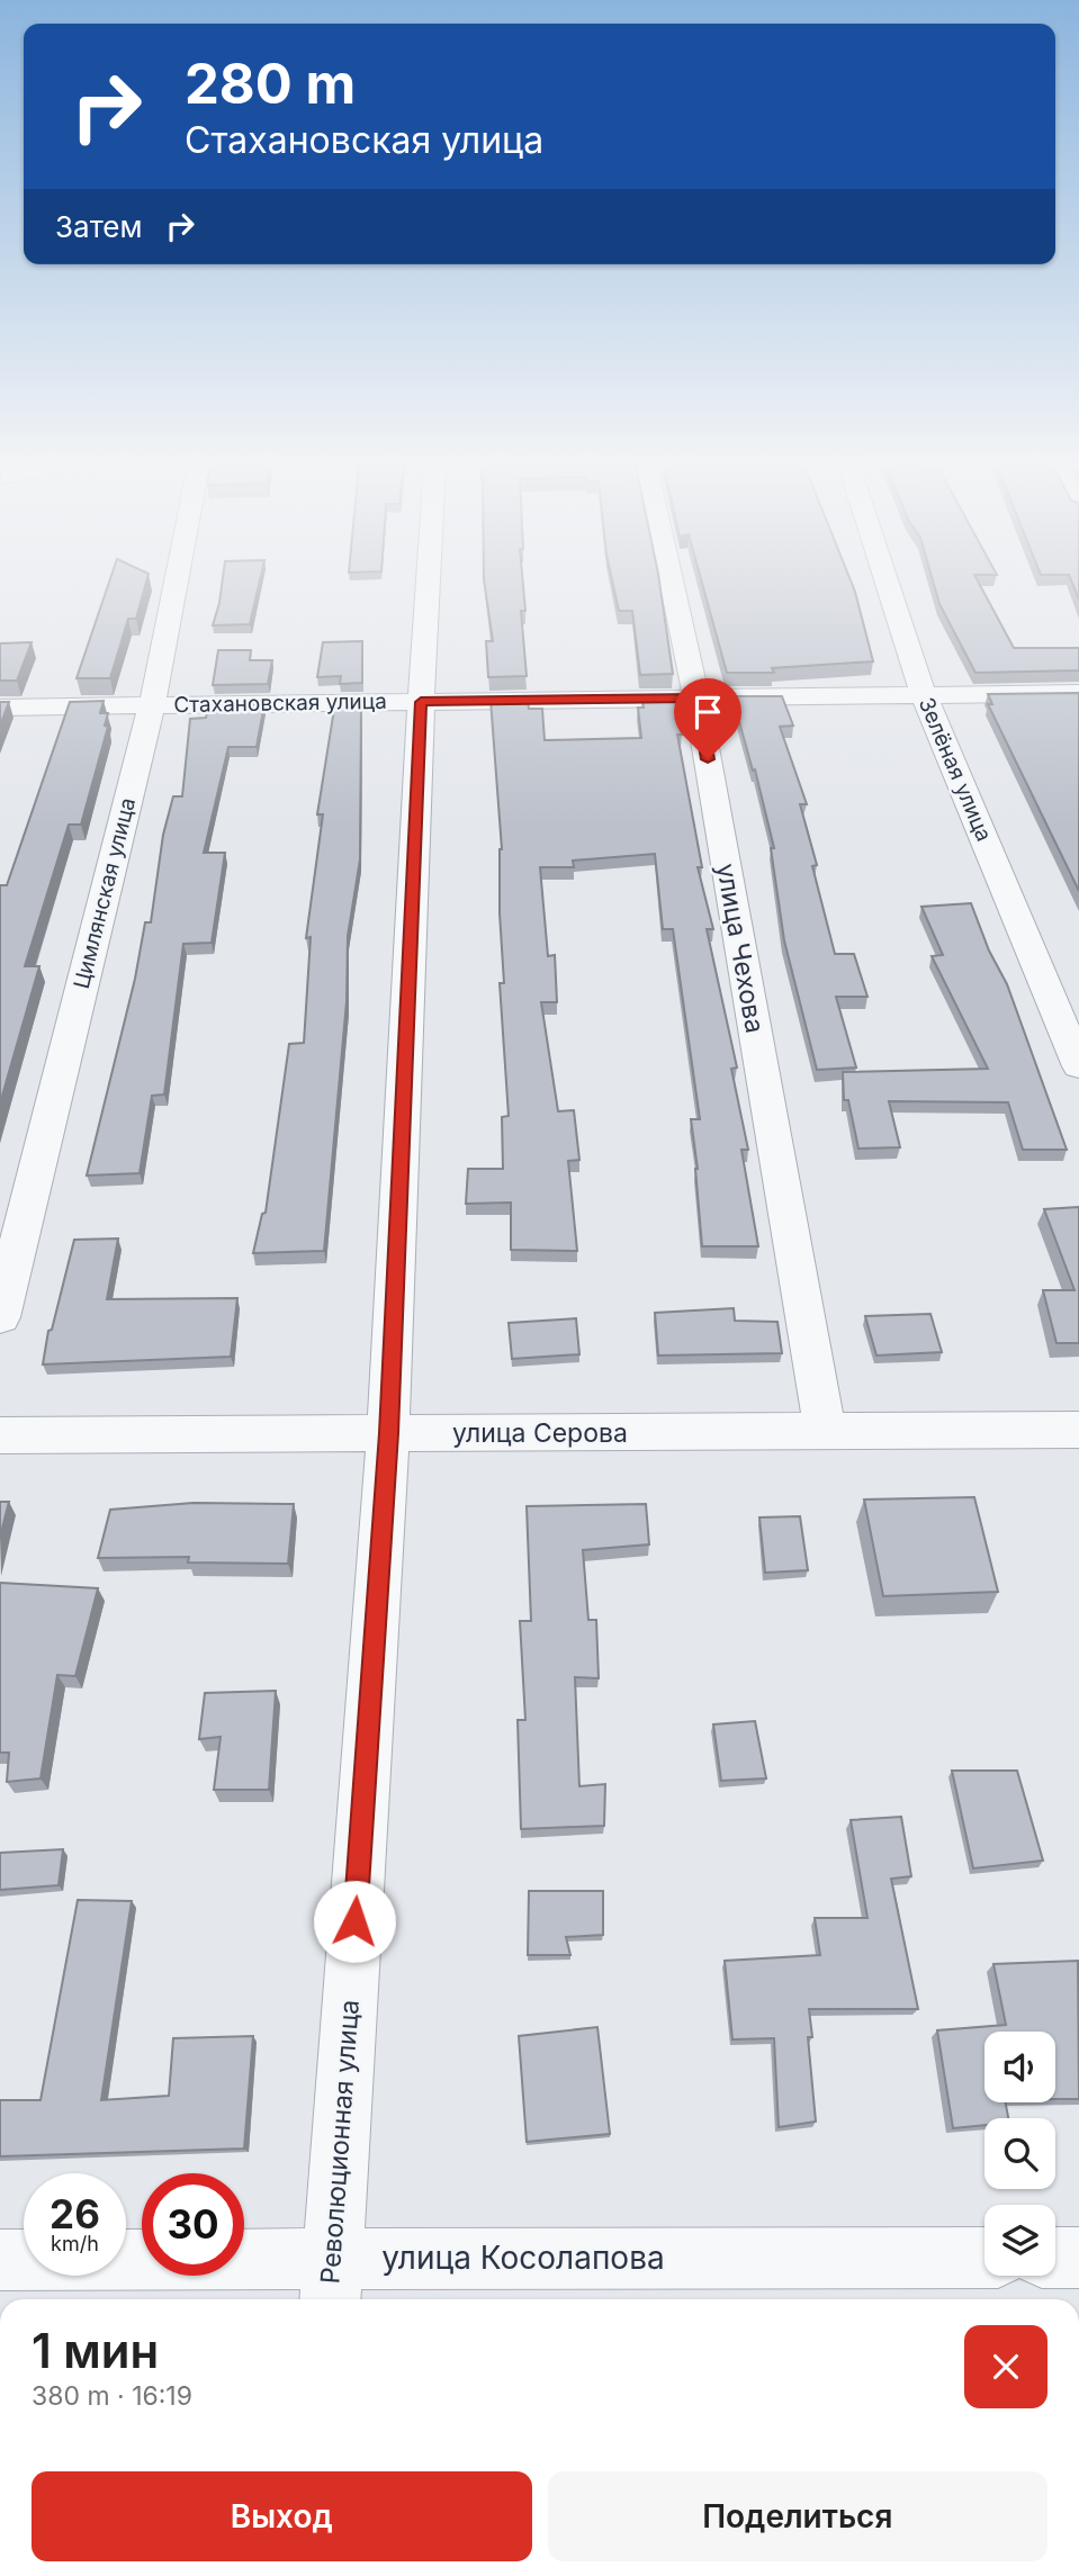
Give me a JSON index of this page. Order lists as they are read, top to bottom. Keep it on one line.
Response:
{"streets":{"street":["Стахановская улица","Зелёная улица","Цимлянская улица","улица Чехова","улица Серова","Революционная улица","улица Косолапова"]},"crossings":[["Стахановская улица","Зелёная улица"],["Стахановская улица","Цимлянская улица"],["Стахановская улица","улица Чехова"],["Стахановская улица","Революционная улица"],["улица Чехова","улица Серова"],["улица Серова","Революционная улица"],["Революционная улица","улица Косолапова"]],"page":{"turn":["280 m","Стахановская улица"],"then":"Затем","speed":"26 km/h","limit":"30","heading":["1 мин","380 m · 16:19"],"buttons":["Выход","Поделиться"]}}
